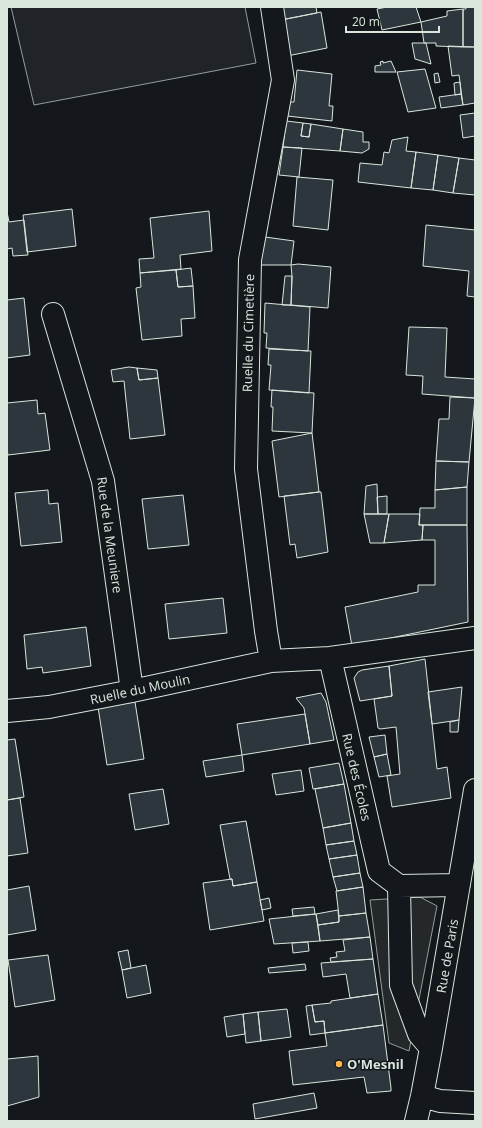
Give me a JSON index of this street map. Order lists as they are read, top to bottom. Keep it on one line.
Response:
{"streets":{"street":["Ruelle du Cimetière","Rue de la Meuniere","Ruelle du Moulin","Rue des Écoles","Rue de Paris"]},"crossings":[["Ruelle du Cimetière","Ruelle du Moulin"],["Rue de la Meuniere","Ruelle du Moulin"],["Ruelle du Moulin","Rue des Écoles"]],"places":["O'Mesnil"],"scale_bar":"20 m"}
